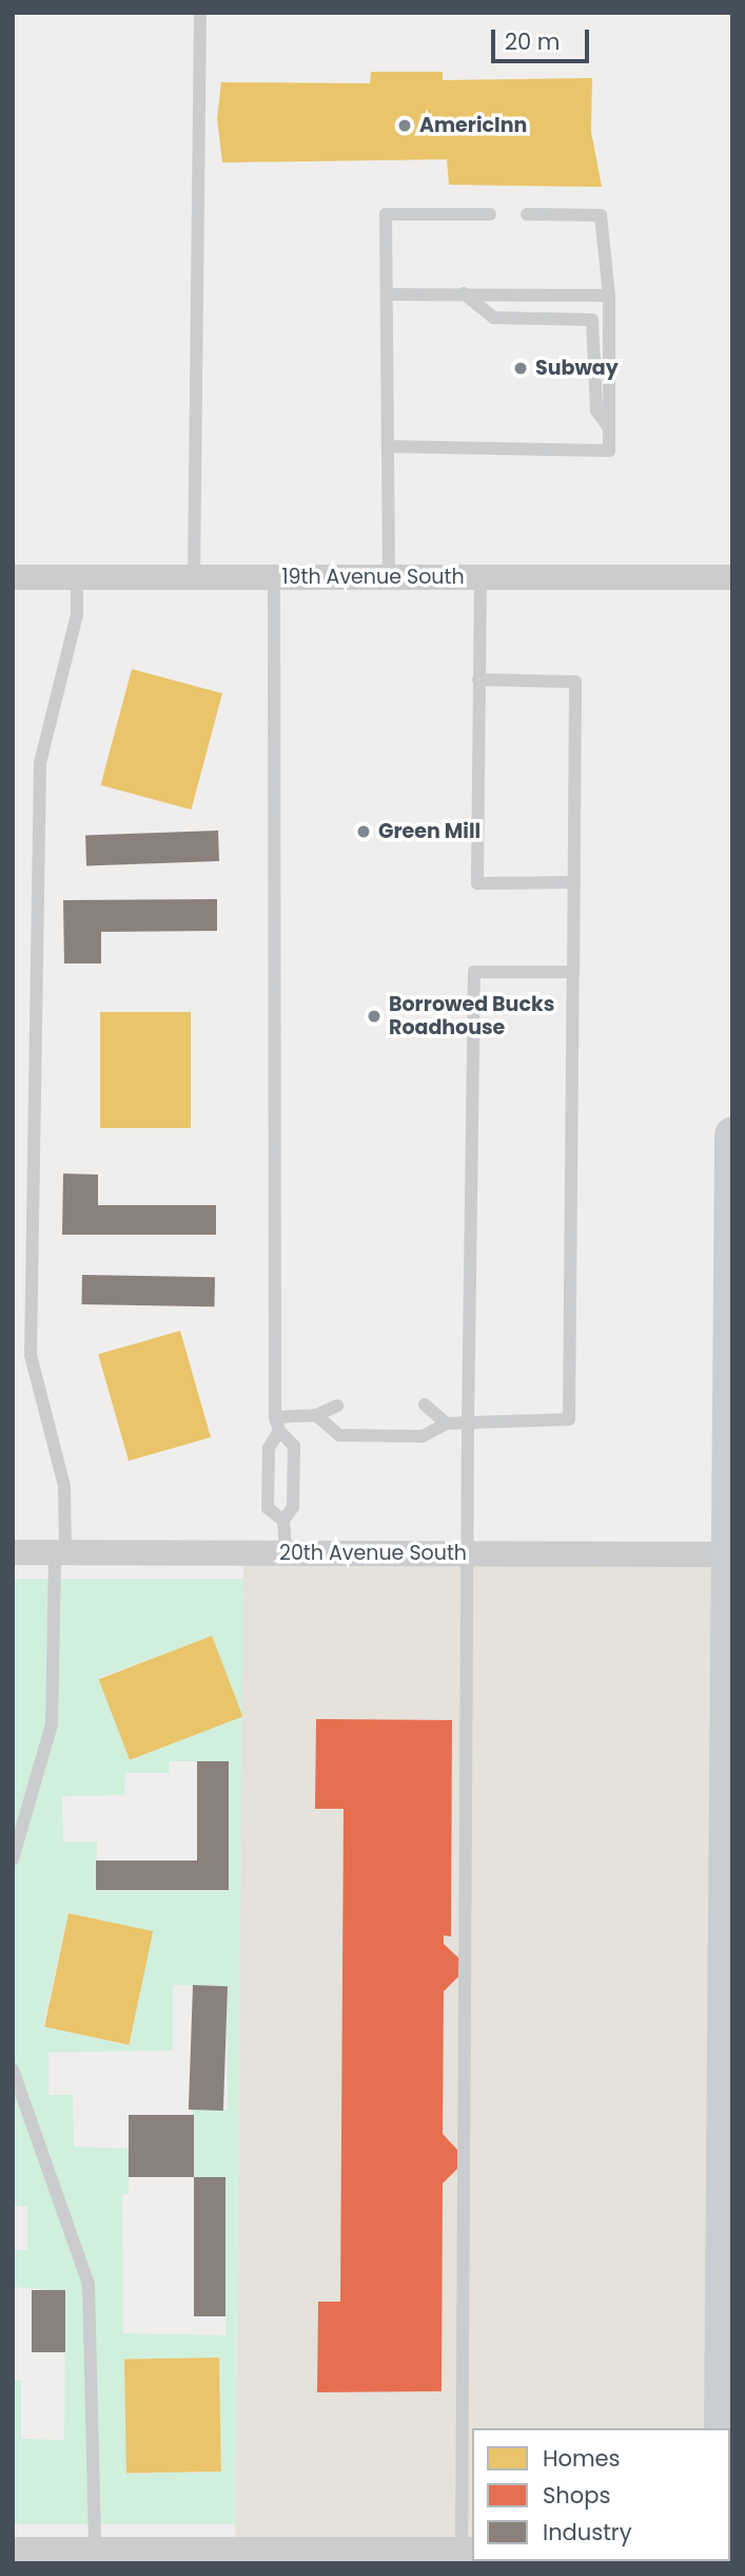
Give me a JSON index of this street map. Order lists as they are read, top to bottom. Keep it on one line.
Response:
{"streets":{"street":["19th Avenue South","20th Avenue South"]},"places":["AmericInn","Subway","Green Mill","Borrowed Bucks Roadhouse"],"legend":["Homes","Shops","Industry"],"scale_bar":"20 m"}
